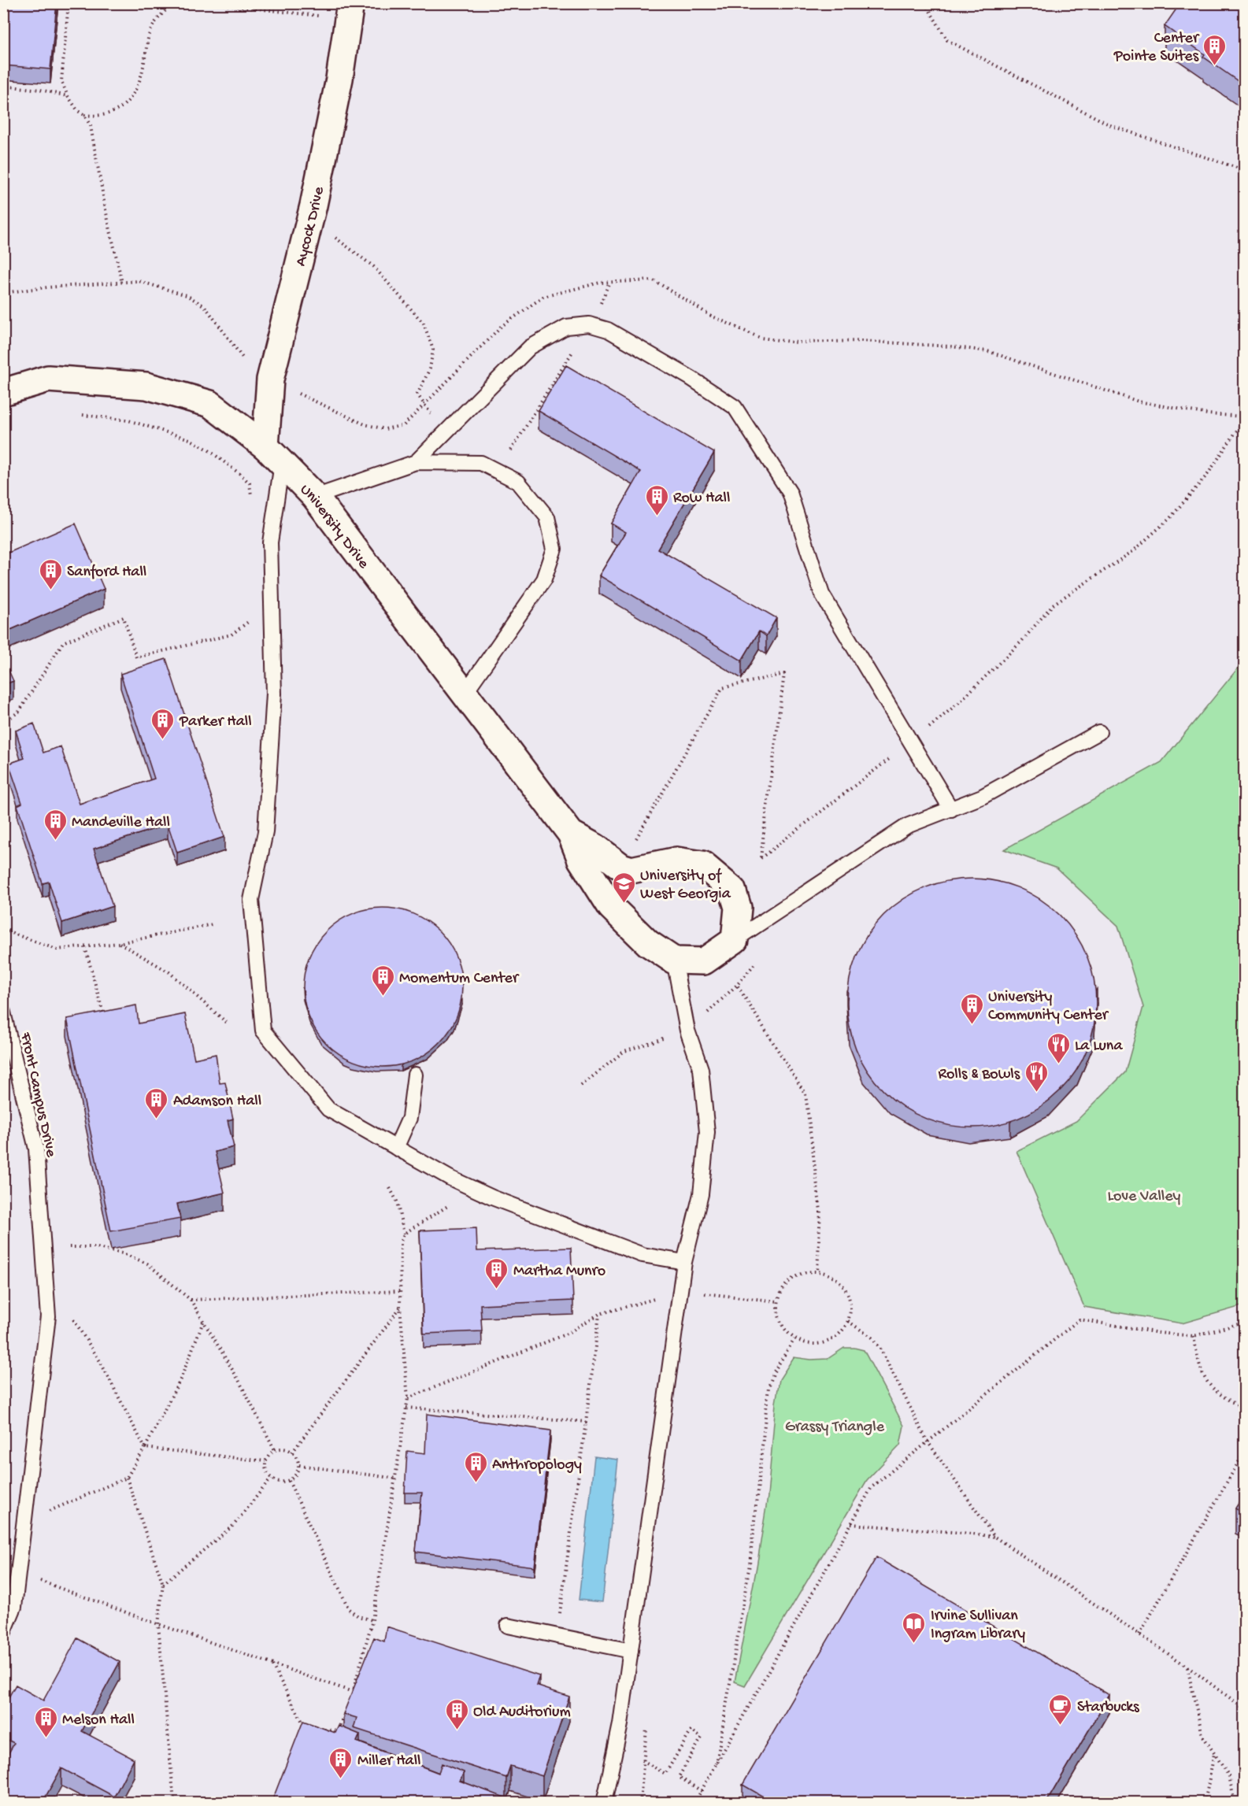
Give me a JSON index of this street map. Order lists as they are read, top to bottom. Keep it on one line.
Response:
{"streets":{"street":["Aycock Drive","University Drive"],"lane":["Front Campus Drive"]},"crossings":[["Aycock Drive","University Drive"]],"parks":["Love Valley","Grassy Triangle"],"places":{"building":["Center Pointe Suites","Row Hall","Sanford Hall","Parker Hall","Mandeville Hall","Momentum Center","University Community Center","Adamson Hall","Martha Munro","Anthropology","Old Auditorium","Melson Hall","Miller Hall"],"school or university":["University of West Georgia"],"restaurant":["La Luna","Rolls & Bowls"],"library":["Irvine Sullivan Ingram Library"],"cafe":["Starbucks"]}}
